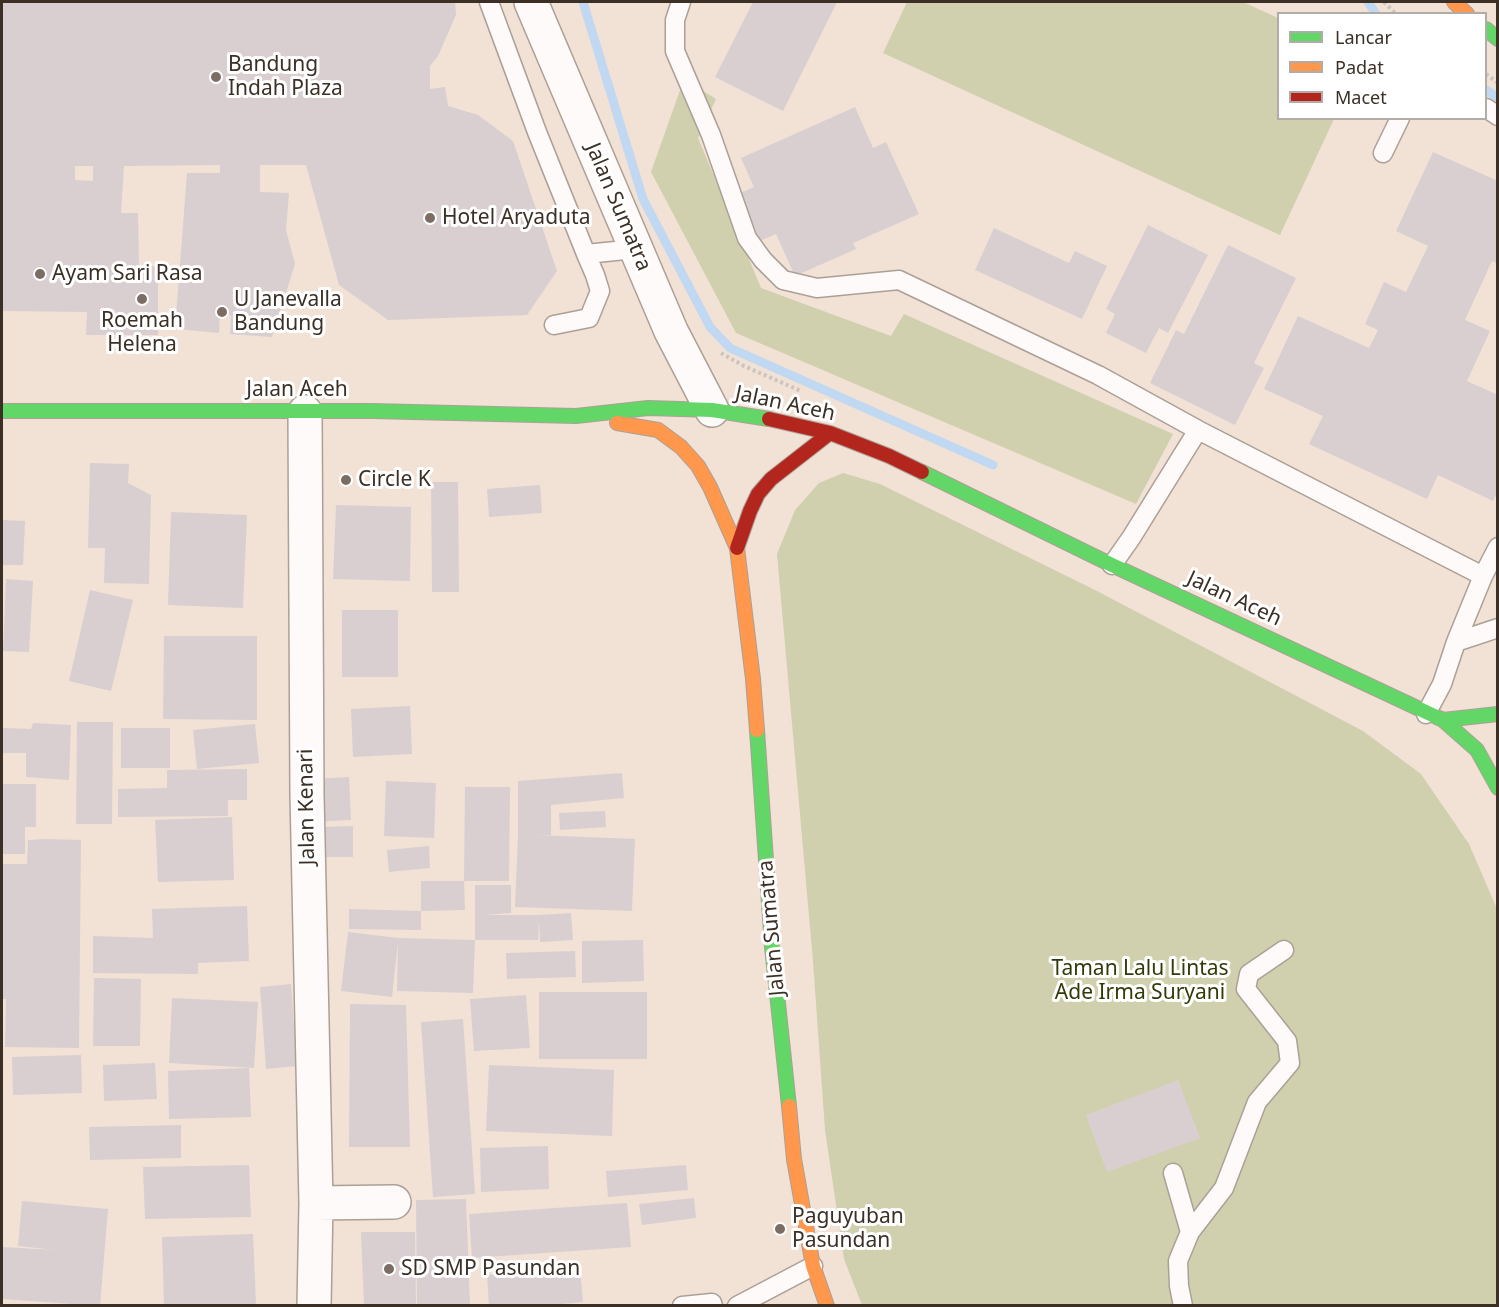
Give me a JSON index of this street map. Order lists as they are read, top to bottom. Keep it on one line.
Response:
{"streets":{"main road":["Jalan Sumatra","Jalan Aceh"],"street":["Jalan Kenari"]},"crossings":[["Jalan Sumatra","Jalan Aceh"],["Jalan Aceh","Jalan Kenari"]],"parks":["Taman Lalu Lintas Ade Irma Suryani"],"places":["Bandung Indah Plaza","Hotel Aryaduta","Ayam Sari Rasa","Roemah Helena","U Janevalla Bandung","Circle K","Paguyuban Pasundan","SD SMP Pasundan"],"legend":["Lancar","Padat","Macet"]}
